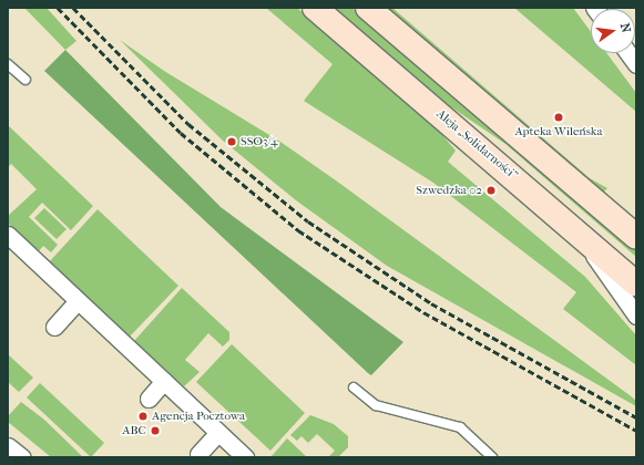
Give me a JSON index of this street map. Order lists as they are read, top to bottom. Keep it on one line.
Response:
{"streets":{"main road":["Aleja „Solidarności”"]},"places":["Apteka Wileńska","SSO3/4","Szwedzka 02","Agencja Pocztowa","ABC"],"north":"right"}
